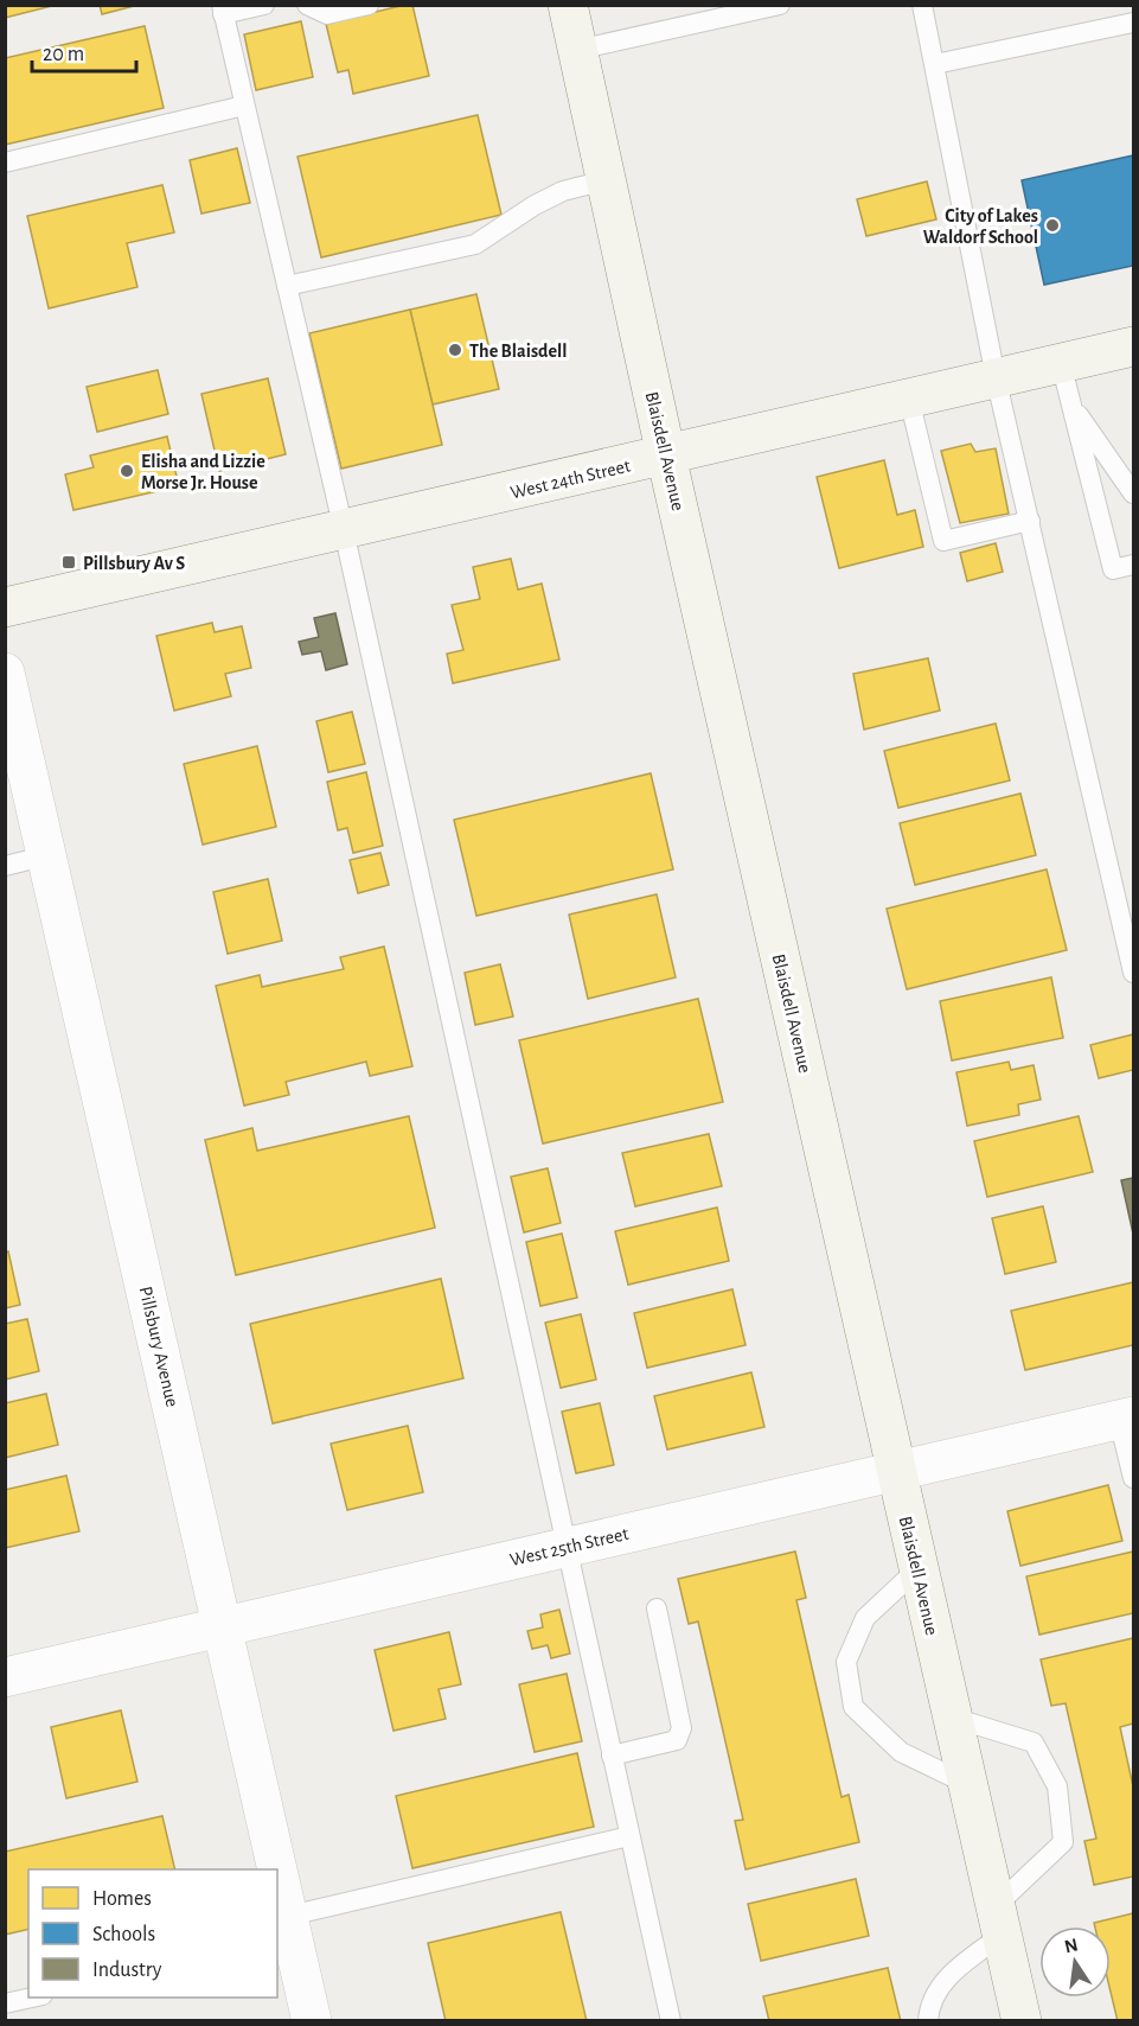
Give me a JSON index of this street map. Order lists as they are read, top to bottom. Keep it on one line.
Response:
{"streets":{"street":["Blaisdell Avenue","West 24th Street","Pillsbury Avenue","West 25th Street"]},"crossings":[["Blaisdell Avenue","West 24th Street"],["Blaisdell Avenue","West 25th Street"],["Pillsbury Avenue","West 25th Street"]],"places":{"other":["City of Lakes Waldorf School","The Blaisdell","Elisha and Lizzie Morse Jr. House"],"transit":["Pillsbury Av S"]},"legend":["Homes","Schools","Industry"],"scale_bar":"20 m","north":"top"}
